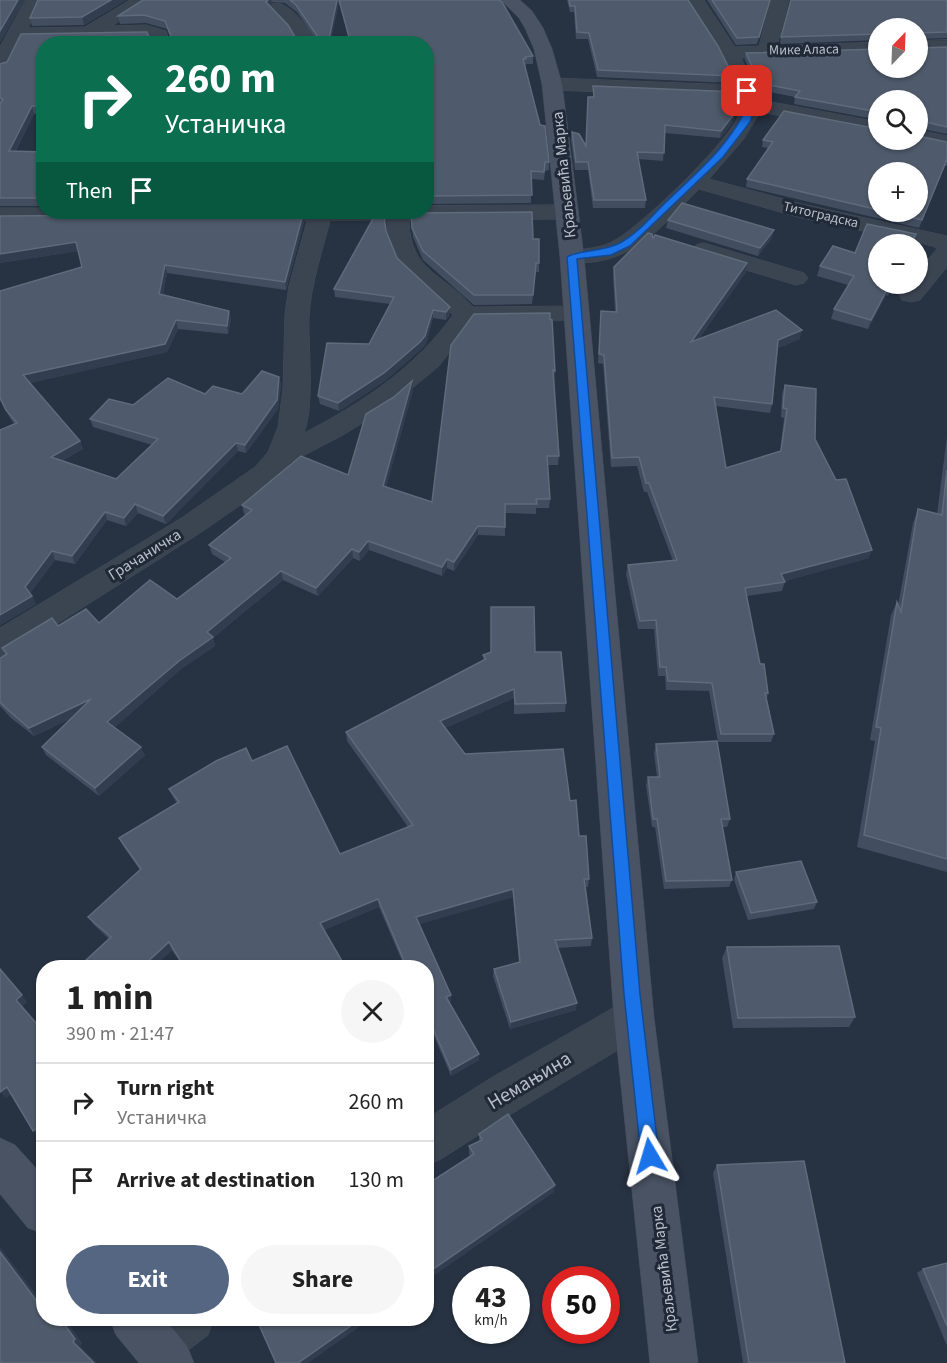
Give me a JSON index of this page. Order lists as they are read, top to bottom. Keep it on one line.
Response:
{"streets":{"main road":["Краљевића Марка"],"street":["Мике Аласа","Титоградска","Грачаничка","Немањина"]},"crossings":[["Краљевића Марка","Немањина"]],"north":"top right","page":{"map_buttons":["+","−"],"turn":["260 m","Устаничка"],"then":"Then","heading":["1 min","390 m · 21:47"],"list":[{"name":"Turn right","note":"Устаничка","value":"260 m"},{"name":"Arrive at destination","value":"130 m"}],"buttons":["Exit","Share"],"speed":"43 km/h","limit":"50"}}
